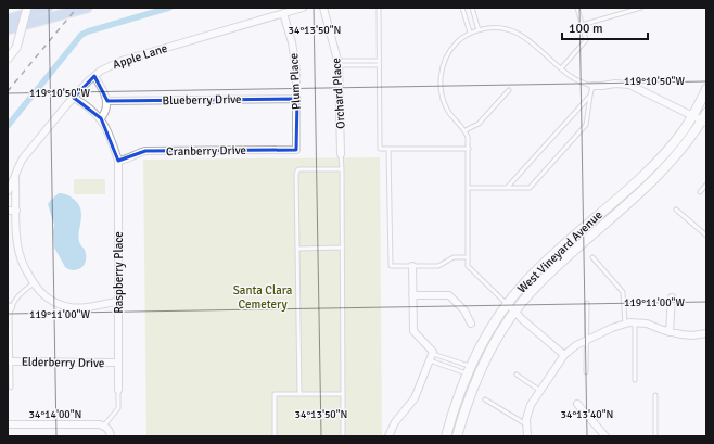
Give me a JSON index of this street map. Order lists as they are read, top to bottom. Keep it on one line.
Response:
{"streets":{"main road":["West Vineyard Avenue"],"street":["Apple Lane","Plum Place","Orchard Place","Blueberry Drive","Cranberry Drive","Raspberry Place","Elderberry Drive"]},"crossings":[["Apple Lane","Plum Place"],["Apple Lane","Raspberry Place"],["Plum Place","Blueberry Drive"],["Plum Place","Cranberry Drive"],["Cranberry Drive","Raspberry Place"],["Raspberry Place","Elderberry Drive"]],"parks":["Santa Clara Cemetery"],"scale_bar":"100 m","coordinates":["34°13'50\"N","119°10'50\"W","119°11'00\"W","34°14'00\"N","34°13'40\"N"]}
